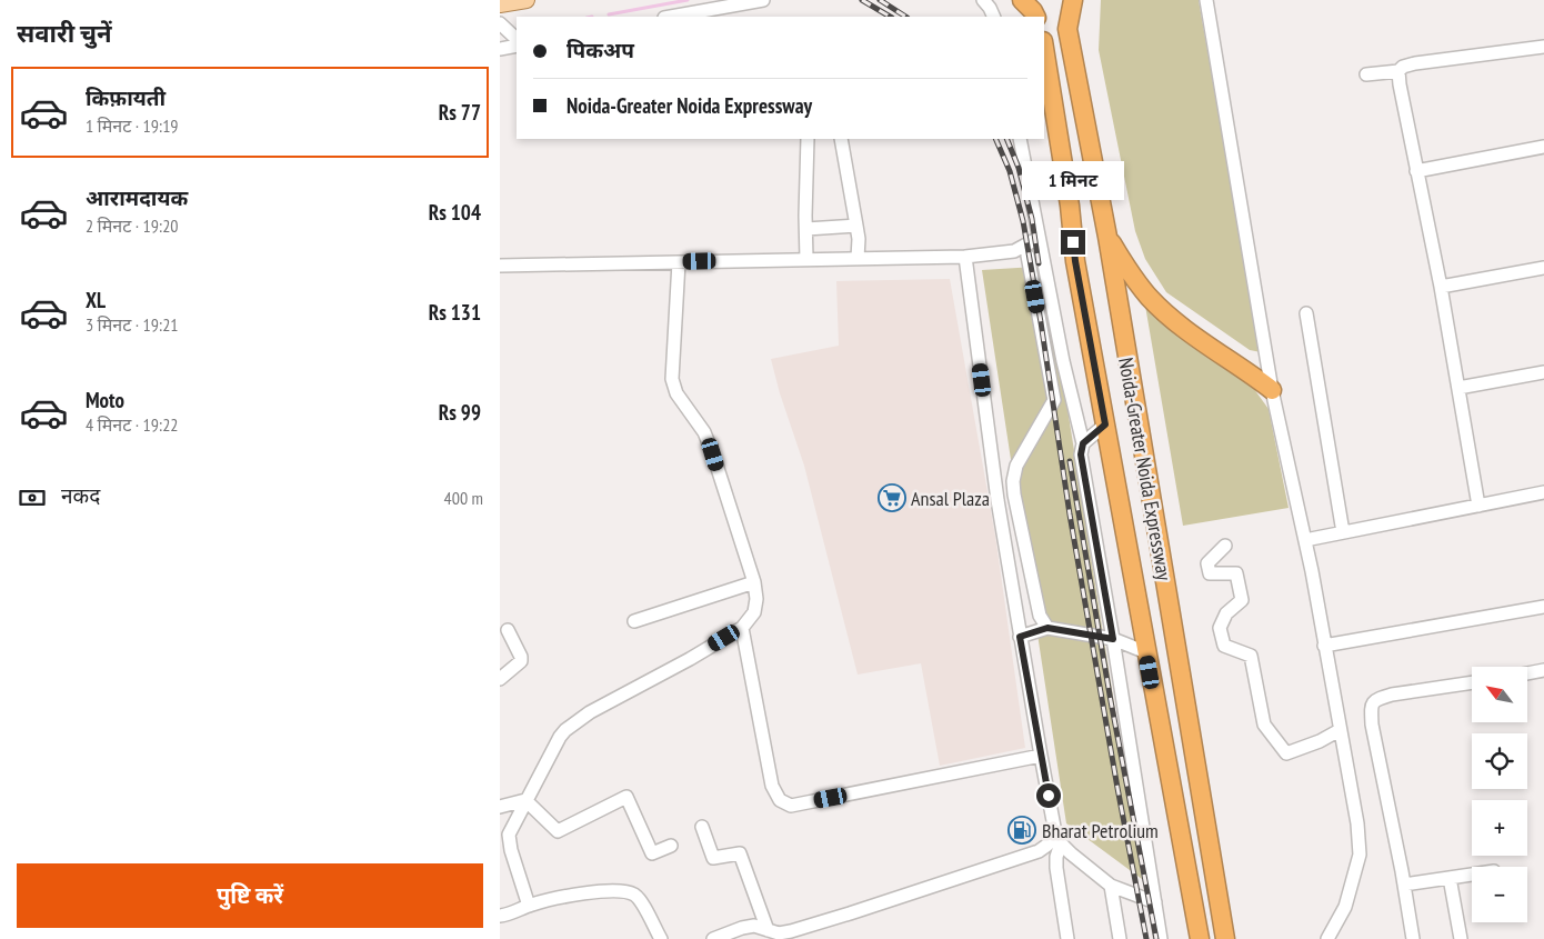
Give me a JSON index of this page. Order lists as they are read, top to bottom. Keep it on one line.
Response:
{"streets":{"highway":["Noida-Greater Noida Expressway"]},"places":{"supermarket":["Ansal Plaza"],"fuel station":["Bharat Petrolium"]},"north":"top left","page":{"heading":"सवारी चुनें","banner":["पिकअप","Noida-Greater Noida Expressway"],"list":[{"name":"किफ़ायती","note":"1 मिनट · 19:19","value":"Rs 77"},{"name":"आरामदायक","note":"2 मिनट · 19:20","value":"Rs 104"},{"name":"XL","note":"3 मिनट · 19:21","value":"Rs 131"},{"name":"Moto","note":"4 मिनट · 19:22","value":"Rs 99"}],"bubble":"1 मिनट","pay":["नकद","400 m"],"map_buttons":["+","−"],"buttons":"पुष्टि करें"}}
